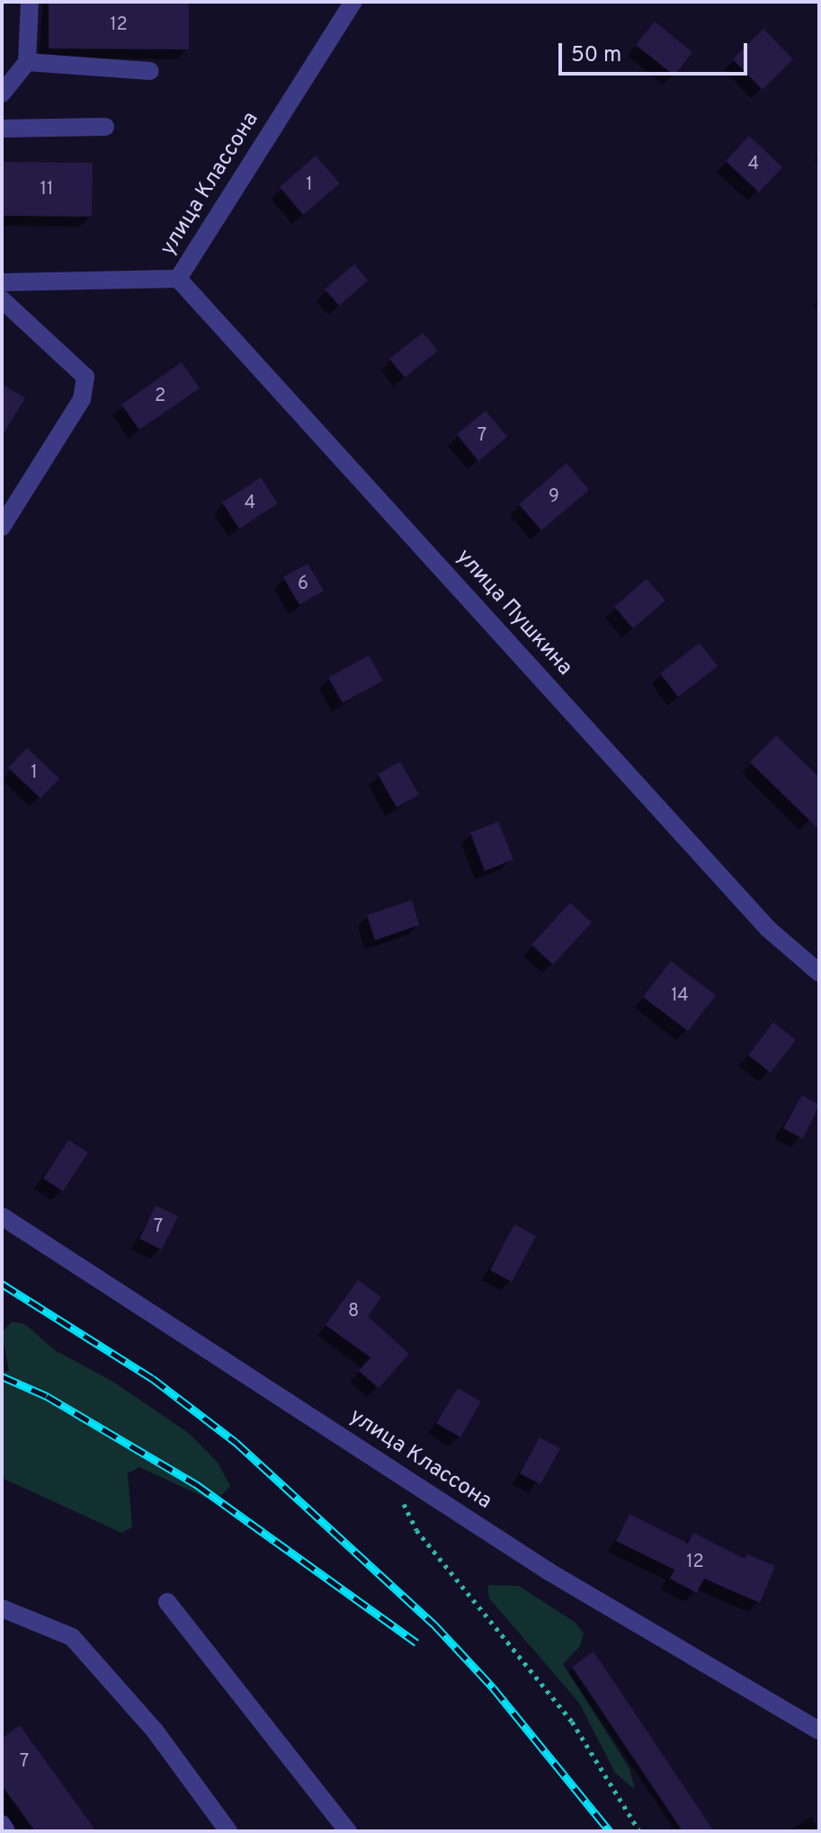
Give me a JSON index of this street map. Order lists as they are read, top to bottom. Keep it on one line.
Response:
{"streets":{"street":["улица Классона","улица Пушкина"]},"crossings":[["улица Классона","улица Пушкина"]],"house_numbers":["12","4","1","11","2","7","9","4","6","1","14","7","8","12","7"],"scale_bar":"50 m"}
